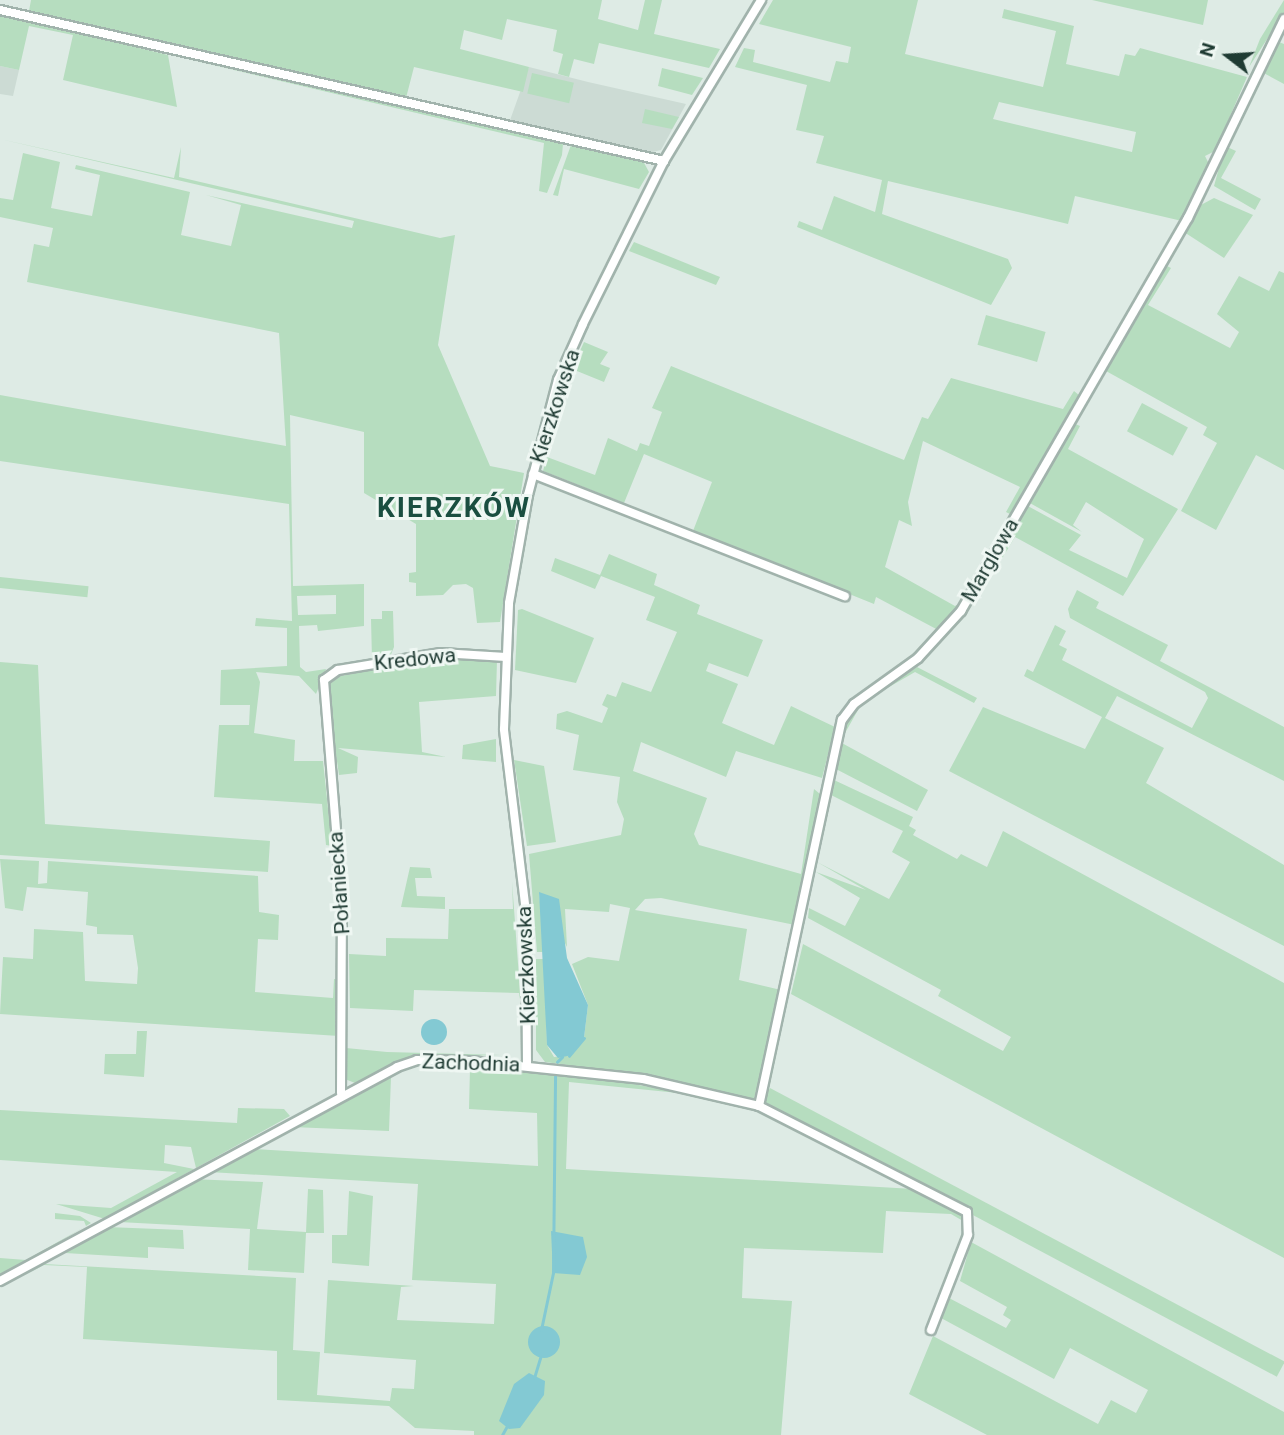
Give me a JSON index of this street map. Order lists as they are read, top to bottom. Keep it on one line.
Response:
{"streets":{"street":["Kierzkowska","Marglowa","Kredowa","Połaniecka","Zachodnia"]},"crossings":[["Kierzkowska","Kredowa"],["Kierzkowska","Zachodnia"],["Marglowa","Zachodnia"],["Kredowa","Połaniecka"],["Połaniecka","Zachodnia"]],"districts":["KIERZKÓW"],"north":"left"}
